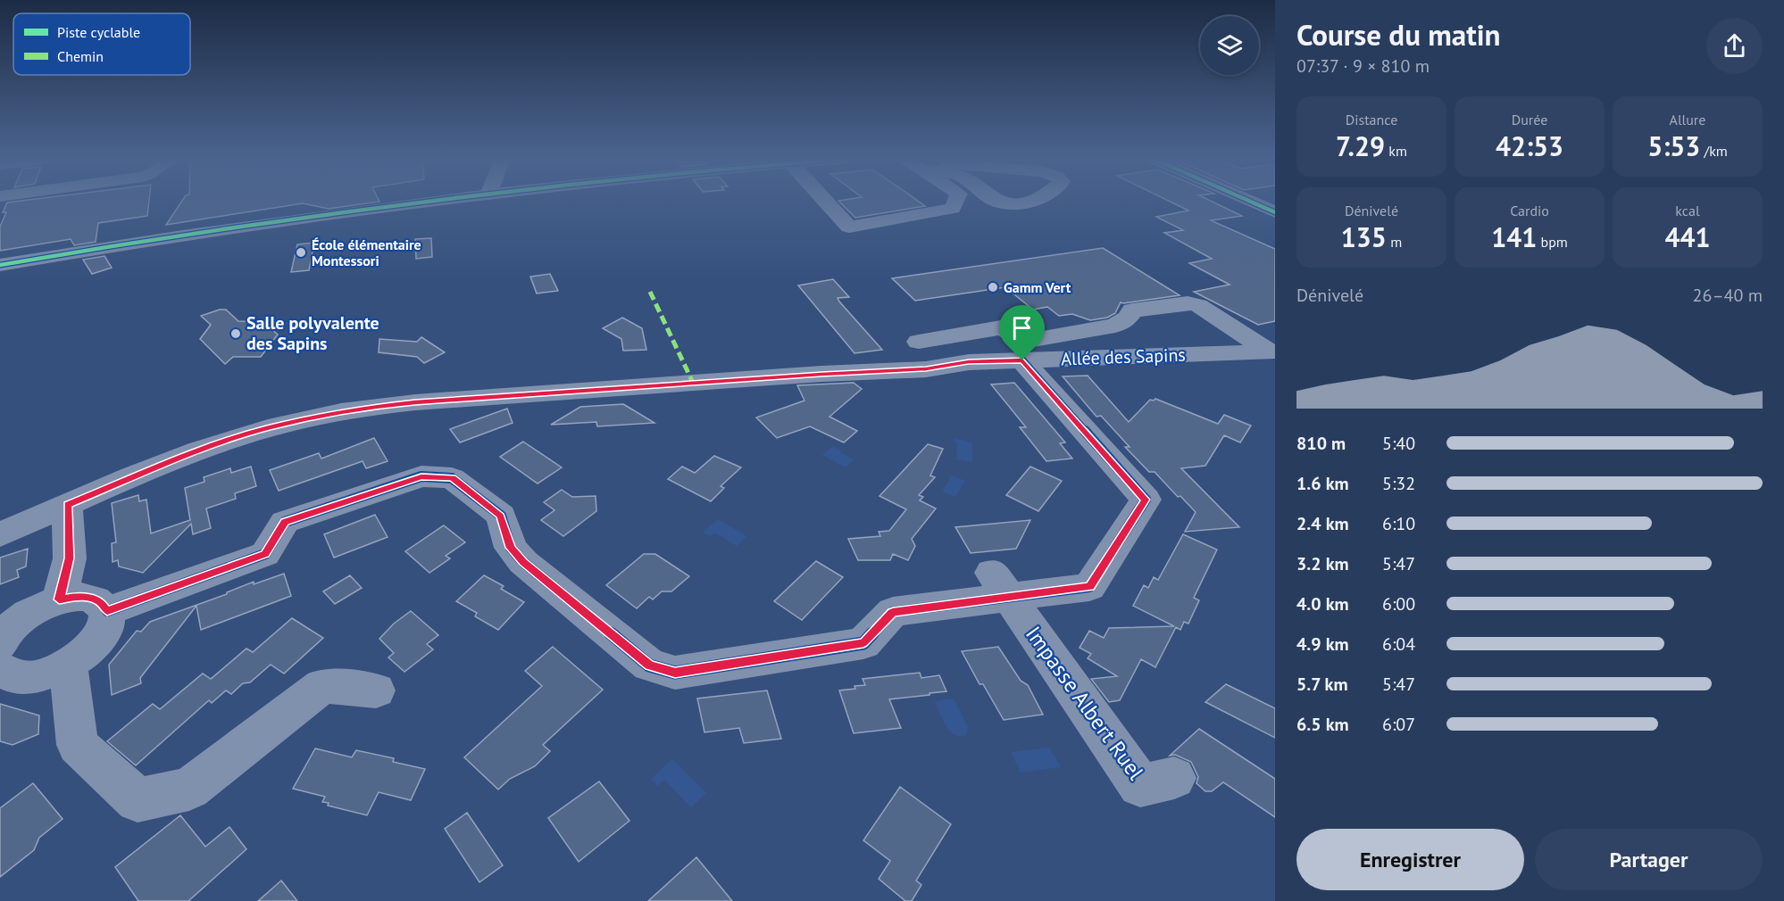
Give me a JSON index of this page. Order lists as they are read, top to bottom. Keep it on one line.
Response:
{"streets":{"street":["Allée des Sapins","Impasse Albert Ruel"]},"places":["École élémentaire Montessori","Gamm Vert","Salle polyvalente des Sapins"],"legend":["Piste cyclable","Chemin"],"page":{"heading":["Course du matin","07:37 · 9 × 810 m"],"stats":[["Distance","7.29 km"],["Durée","42:53"],["Allure","5:53 /km"],["Dénivelé","135 m"],["Cardio","141 bpm"],["kcal","441"]],"chart":["Dénivelé","26–40 m"],"list":[{"name":"810 m","note":"5:40"},{"name":"1.6 km","note":"5:32"},{"name":"2.4 km","note":"6:10"},{"name":"3.2 km","note":"5:47"},{"name":"4.0 km","note":"6:00"},{"name":"4.9 km","note":"6:04"},{"name":"5.7 km","note":"5:47"},{"name":"6.5 km","note":"6:07"}],"buttons":["Enregistrer","Partager"]}}
